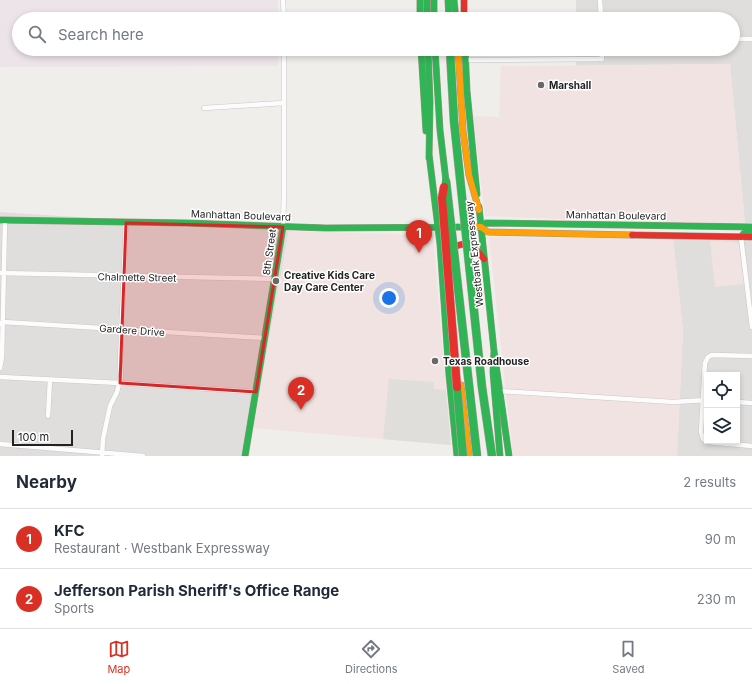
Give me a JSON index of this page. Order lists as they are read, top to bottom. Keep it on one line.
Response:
{"streets":{"main road":["Manhattan Boulevard","8th Street","Westbank Expressway"],"street":["Chalmette Street","Gardere Drive"]},"crossings":[["Manhattan Boulevard","8th Street"],["Manhattan Boulevard","Westbank Expressway"],["8th Street","Chalmette Street"],["8th Street","Gardere Drive"]],"places":["Marshall","Creative Kids Care Day Care Center","Texas Roadhouse"],"scale_bar":"100 m","page":{"search":"Search here","pins":["1","2"],"scale":"100 m","heading":["Nearby","2 results"],"list":[{"mark":"1","name":"KFC","note":"Restaurant · Westbank Expressway","value":"90 m"},{"mark":"2","name":"Jefferson Parish Sheriff's Office Range","note":"Sports","value":"230 m"}],"nav":["Map","Directions","Saved"]}}
